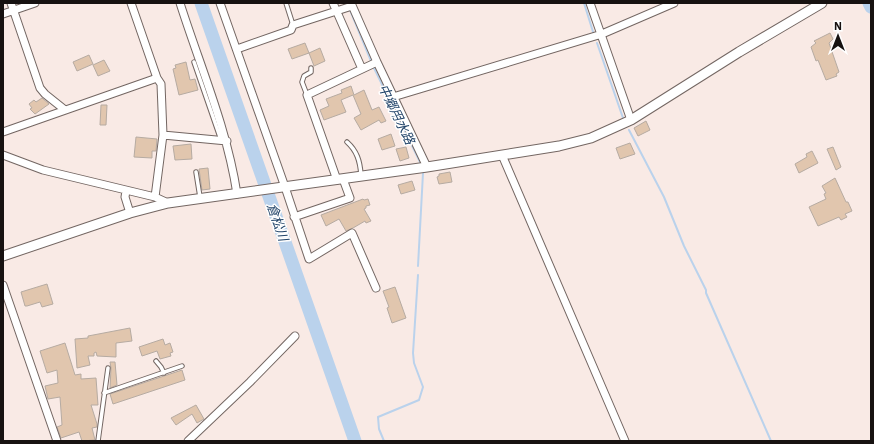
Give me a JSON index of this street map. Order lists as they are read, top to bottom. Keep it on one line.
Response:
{"water":["中郷用水路","倉松川"],"north":"top"}
